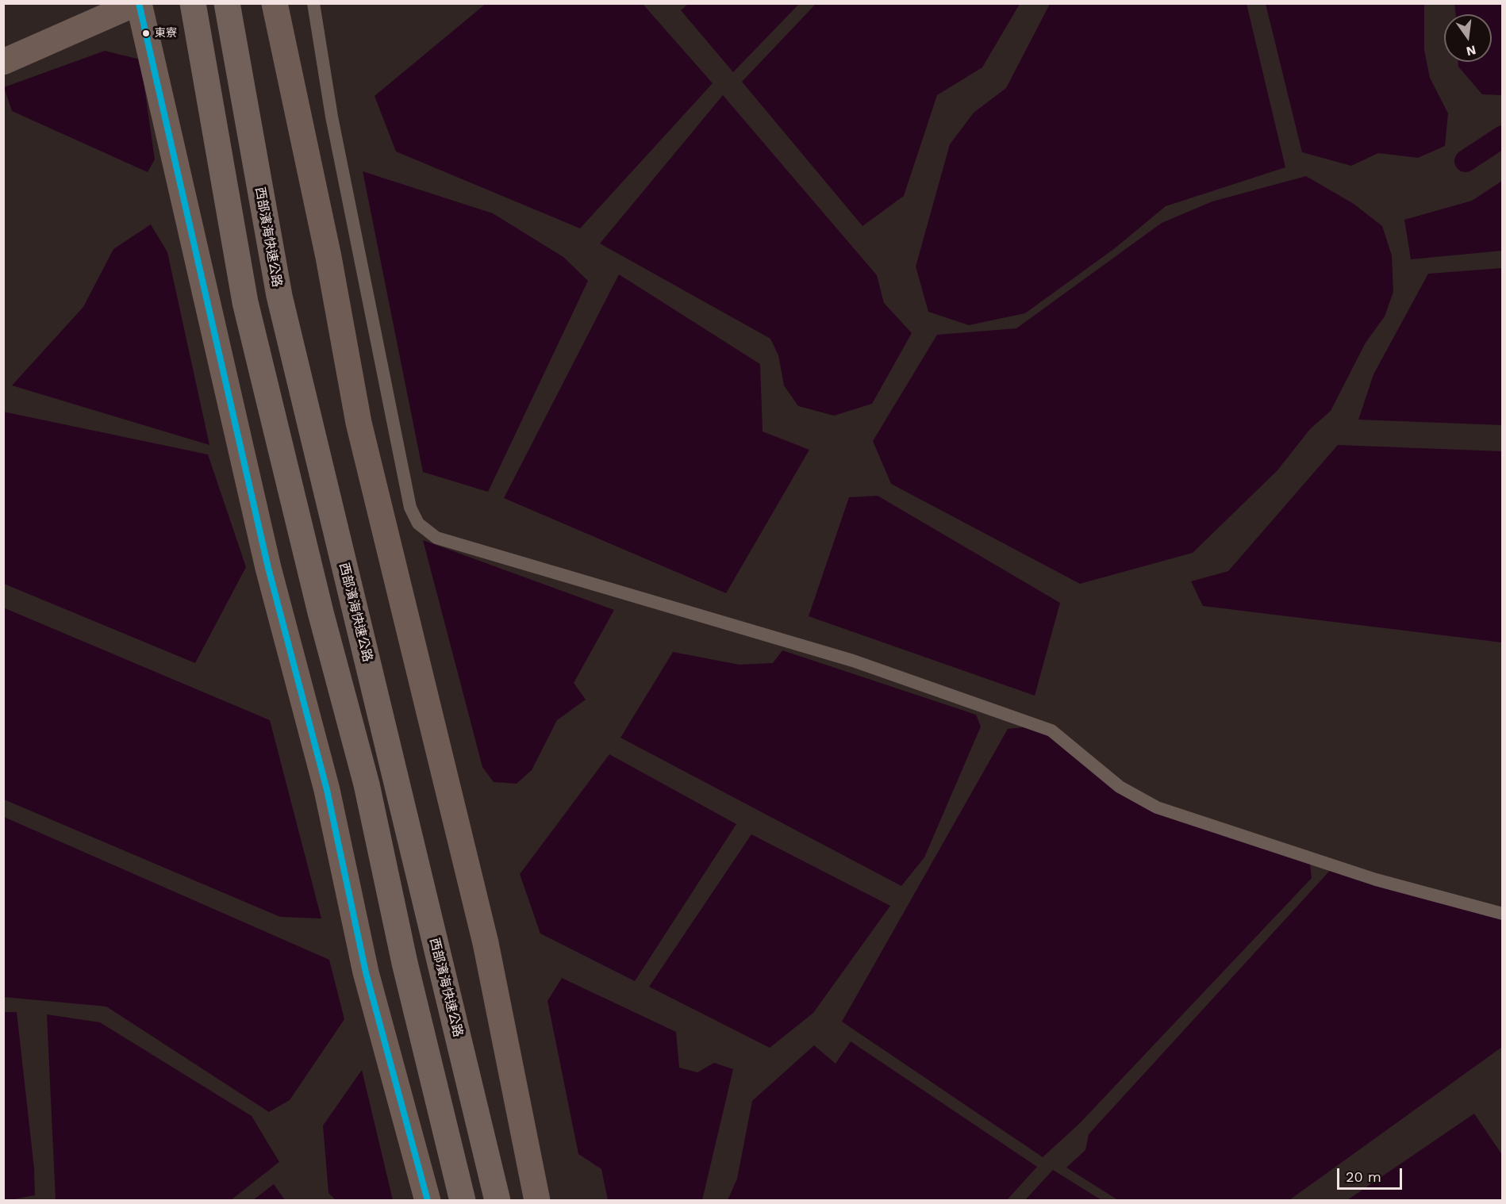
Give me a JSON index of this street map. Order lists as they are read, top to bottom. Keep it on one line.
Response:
{"streets":{"highway":["西部濱海快速公路"]},"places":["東寮"],"scale_bar":"20 m","north":"bottom"}
